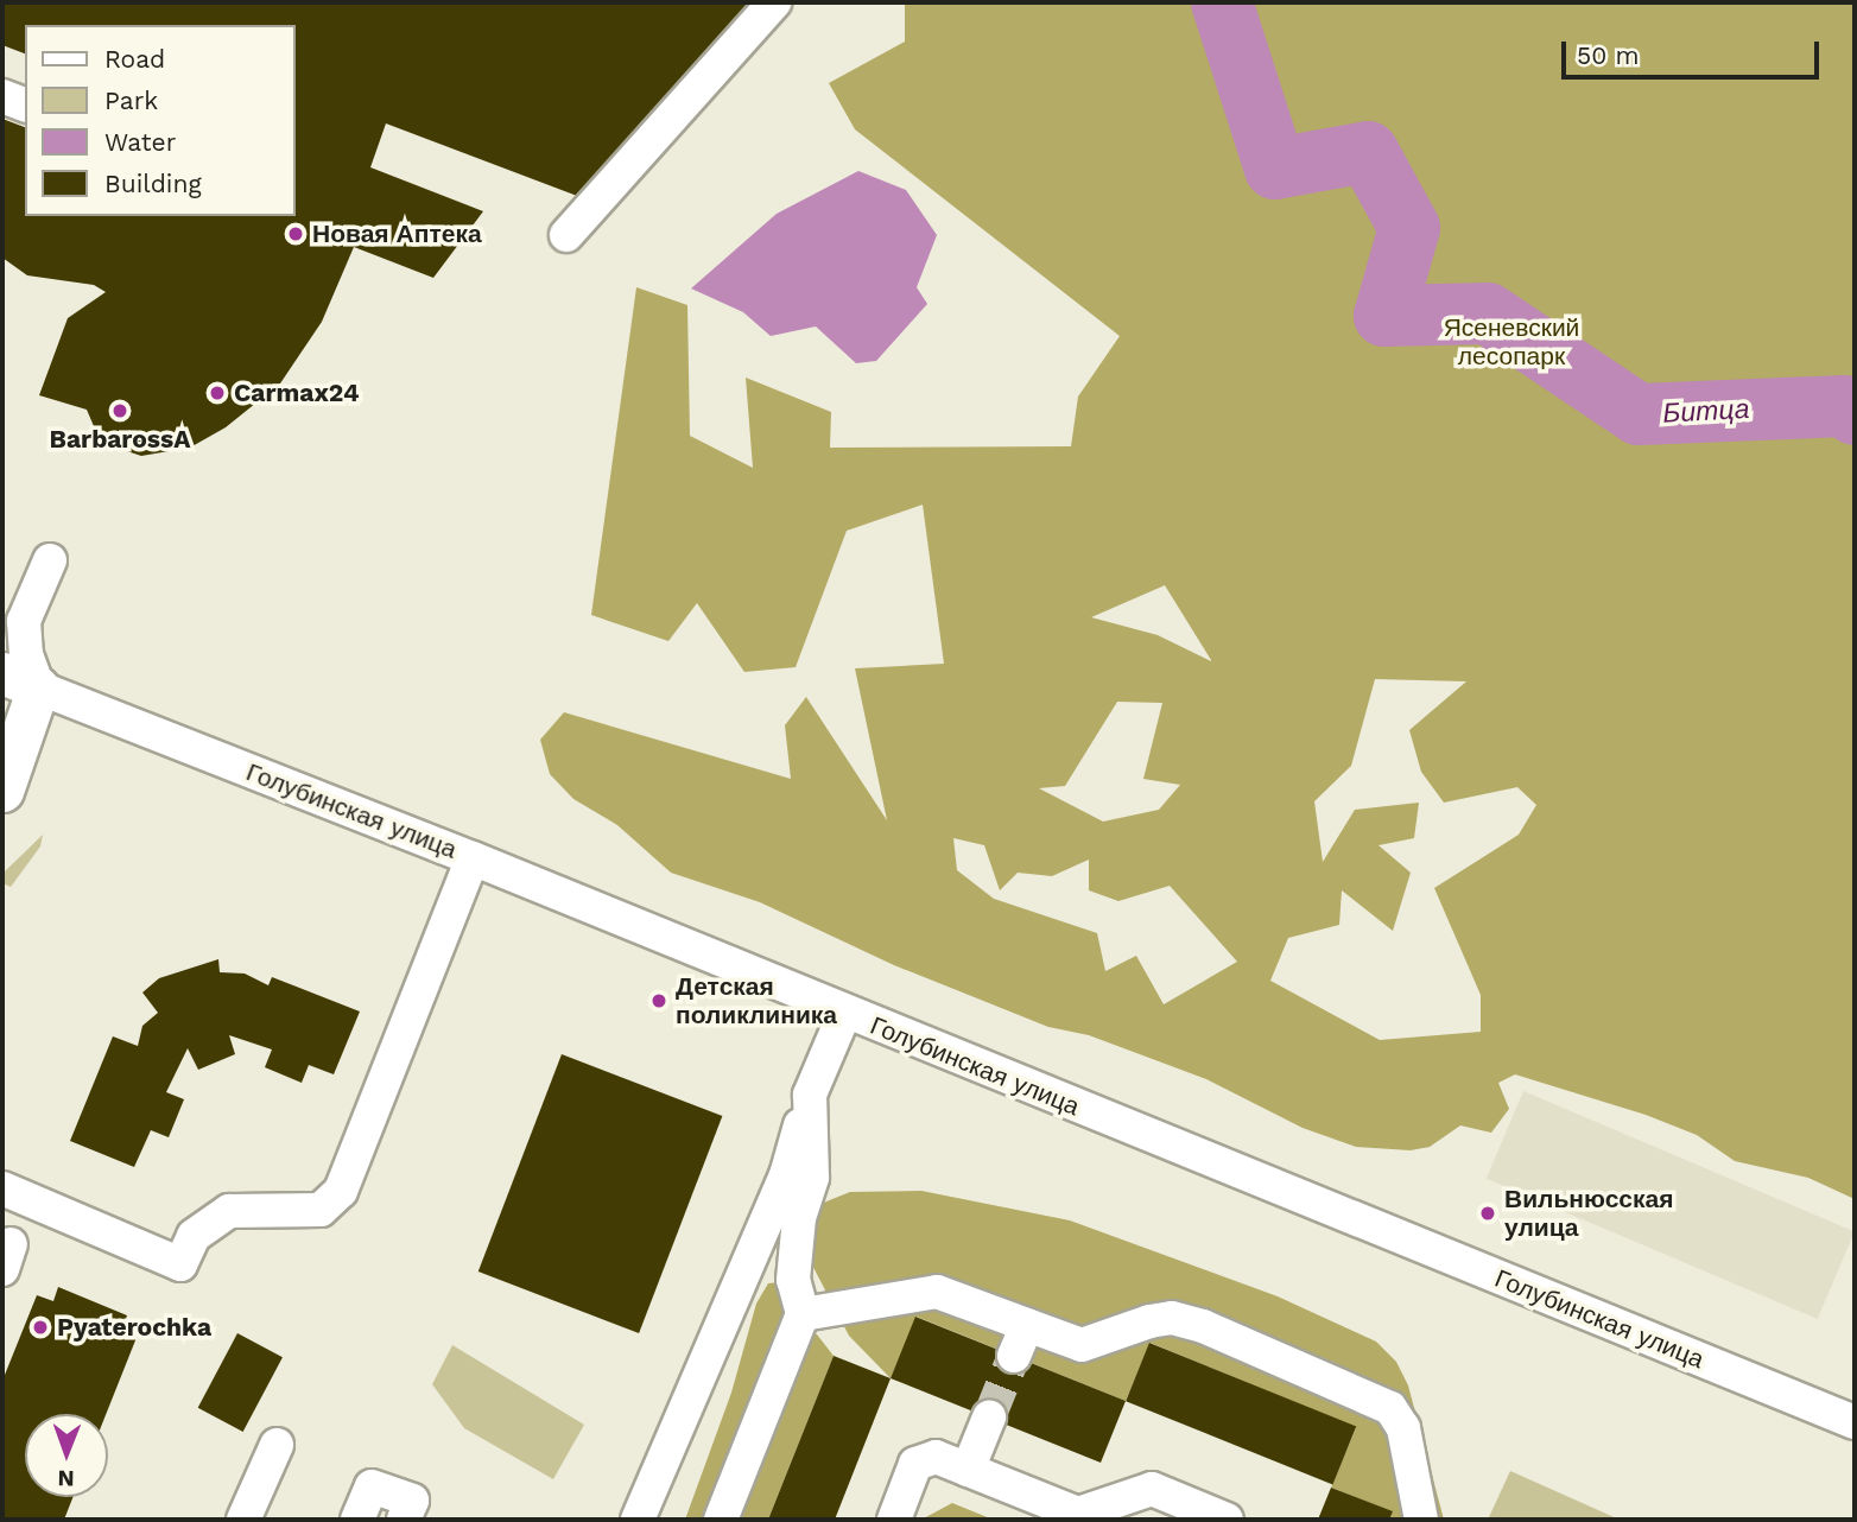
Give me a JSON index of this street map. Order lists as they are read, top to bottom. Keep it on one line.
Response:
{"streets":{"street":["Голубинская улица"]},"water":["Битца"],"parks":["Ясеневский лесопарк"],"places":["Новая Аптека","Carmax24","BarbarossA","Детская поликлиника","Вильнюсская улица","Pyaterochka"],"legend":["Road","Park","Water","Building"],"scale_bar":"50 m","north":"bottom"}
